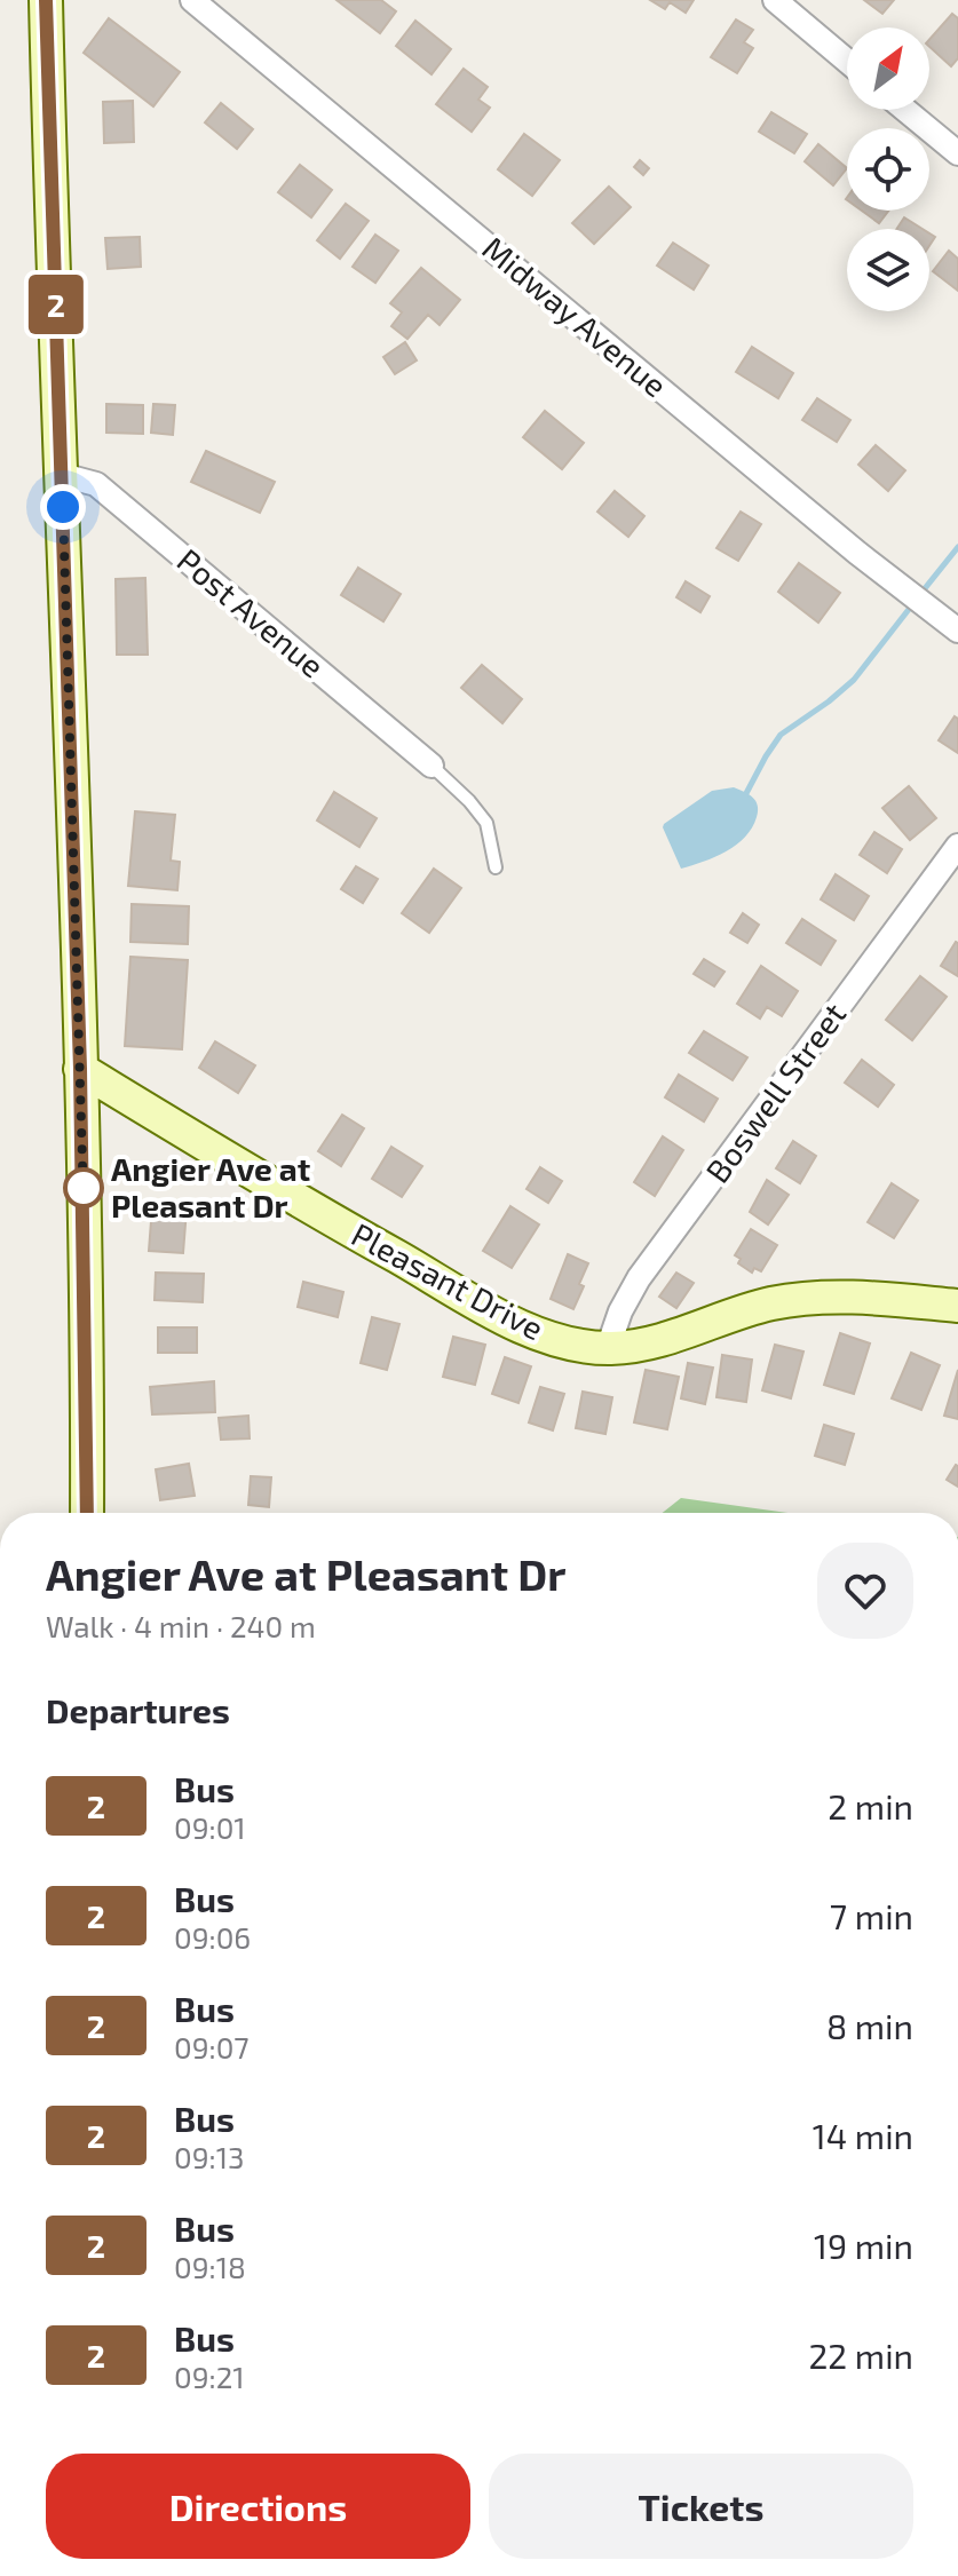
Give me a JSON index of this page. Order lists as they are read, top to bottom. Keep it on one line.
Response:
{"streets":{"main road":["Pleasant Drive"],"street":["Midway Avenue","Post Avenue","Boswell Street"]},"crossings":[["Boswell Street","Pleasant Drive"]],"places":["Angier Ave at Pleasant Dr"],"lines":["bus line 2"],"north":"top right","page":{"on_map":"2","heading":[["Angier Ave at Pleasant Dr","Walk · 4 min · 240 m"],"Departures"],"list":[{"mark":"2","name":"Bus","note":"09:01","value":"2 min"},{"mark":"2","name":"Bus","note":"09:06","value":"7 min"},{"mark":"2","name":"Bus","note":"09:07","value":"8 min"},{"mark":"2","name":"Bus","note":"09:13","value":"14 min"},{"mark":"2","name":"Bus","note":"09:18","value":"19 min"},{"mark":"2","name":"Bus","note":"09:21","value":"22 min"}],"buttons":["Directions","Tickets"]}}
